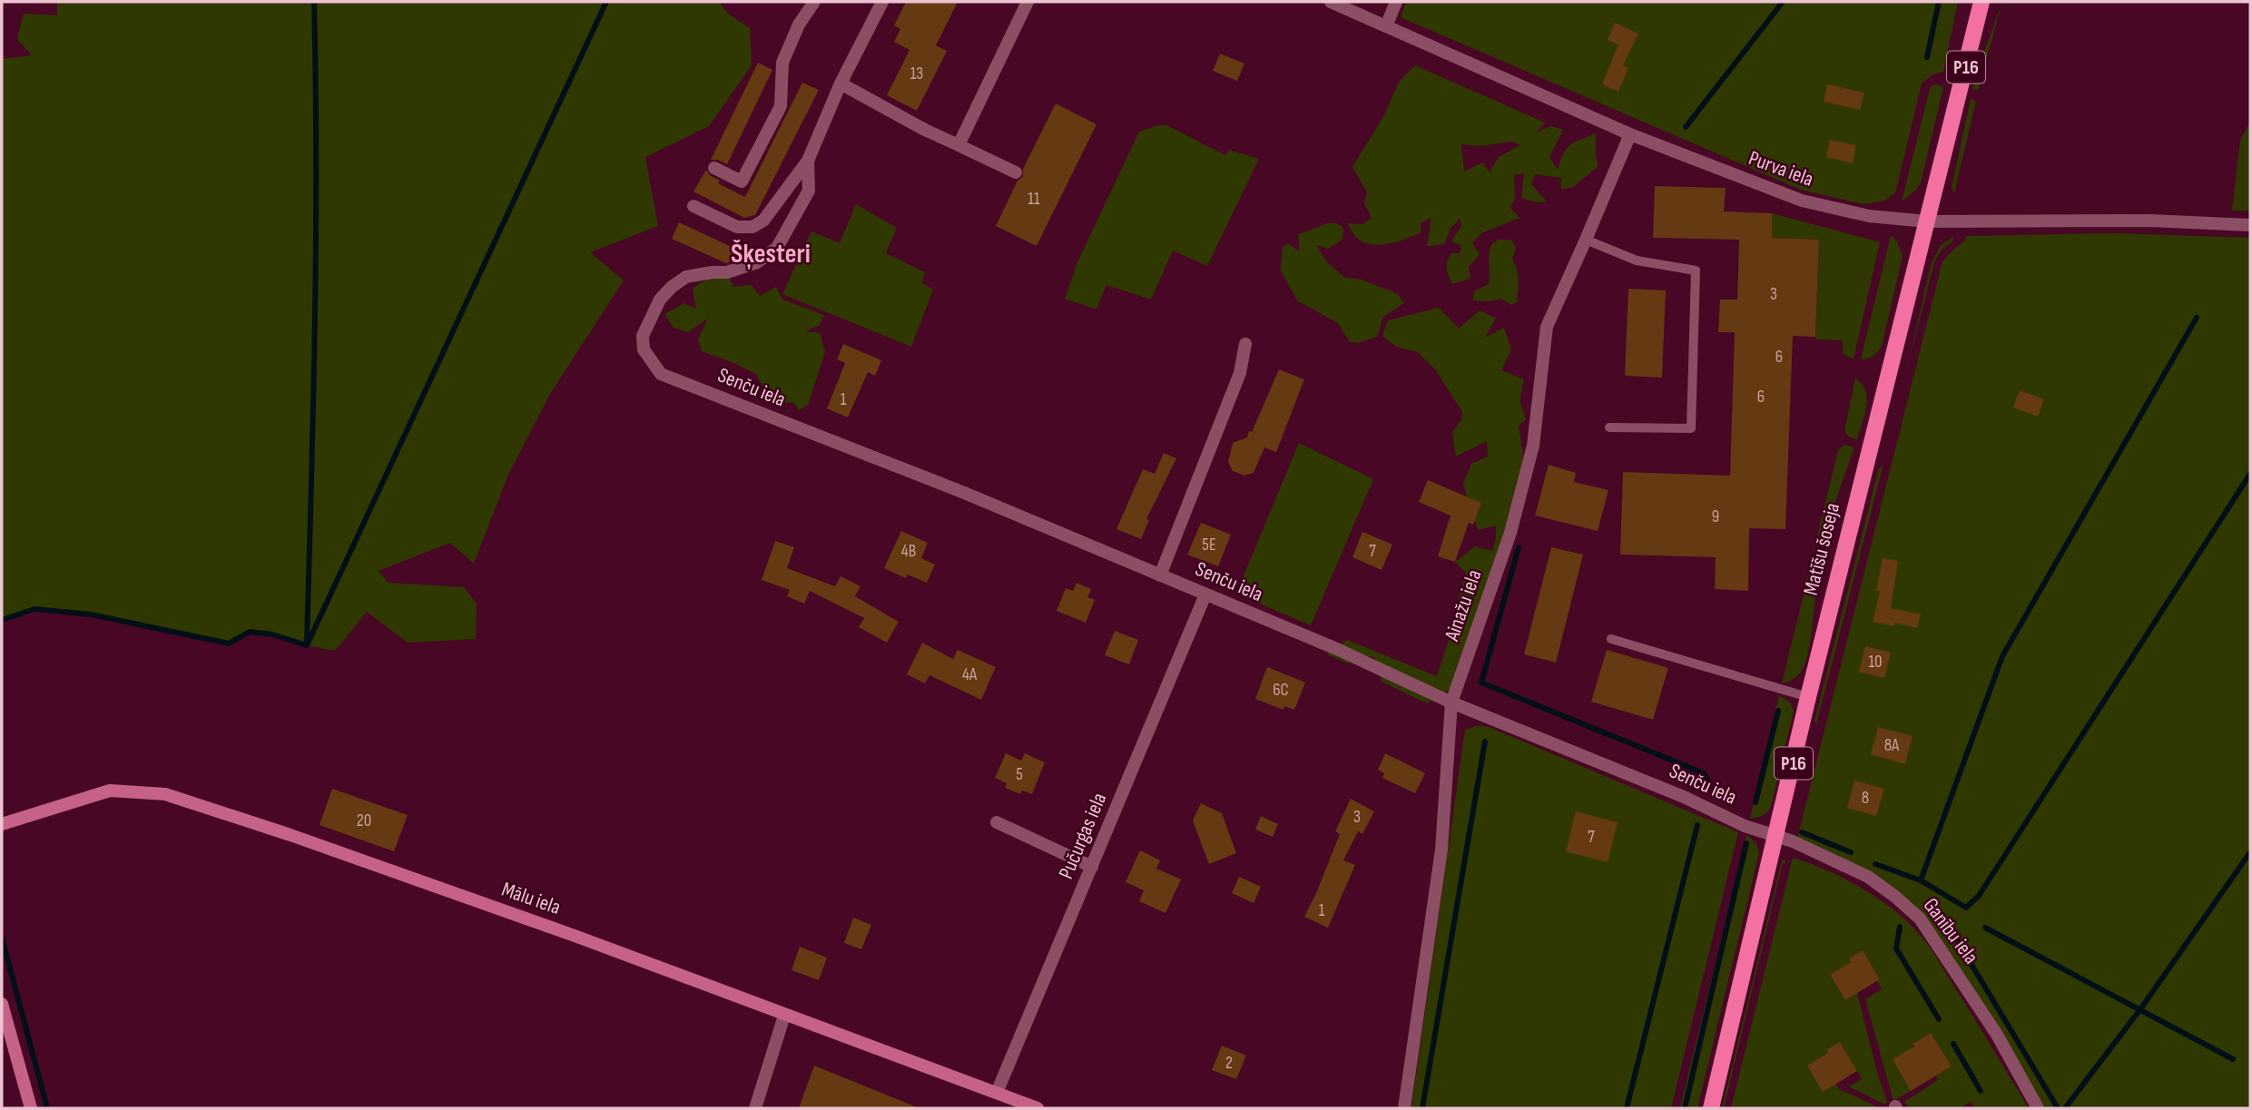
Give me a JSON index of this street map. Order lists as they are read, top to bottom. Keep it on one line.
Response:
{"streets":{"main road":["P16","Matīšu šoseja"],"street":["Purva iela","Senču iela","Ainažu iela","Pučurgas iela","Mālu iela","Ganību iela"]},"crossings":[["Purva iela","Matīšu šoseja"],["Purva iela","Ainažu iela"],["Senču iela","Matīšu šoseja"],["Senču iela","Ainažu iela"],["Senču iela","Pučurgas iela"],["Senču iela","Ganību iela"],["Matīšu šoseja","Ganību iela"],["Pučurgas iela","Mālu iela"]],"districts":["Šķesteri"],"house_numbers":["13","11","3","6","6","1","9","5E","4B","7","10","4A","6C","8A","5","8","3","20","7","1","2"]}
